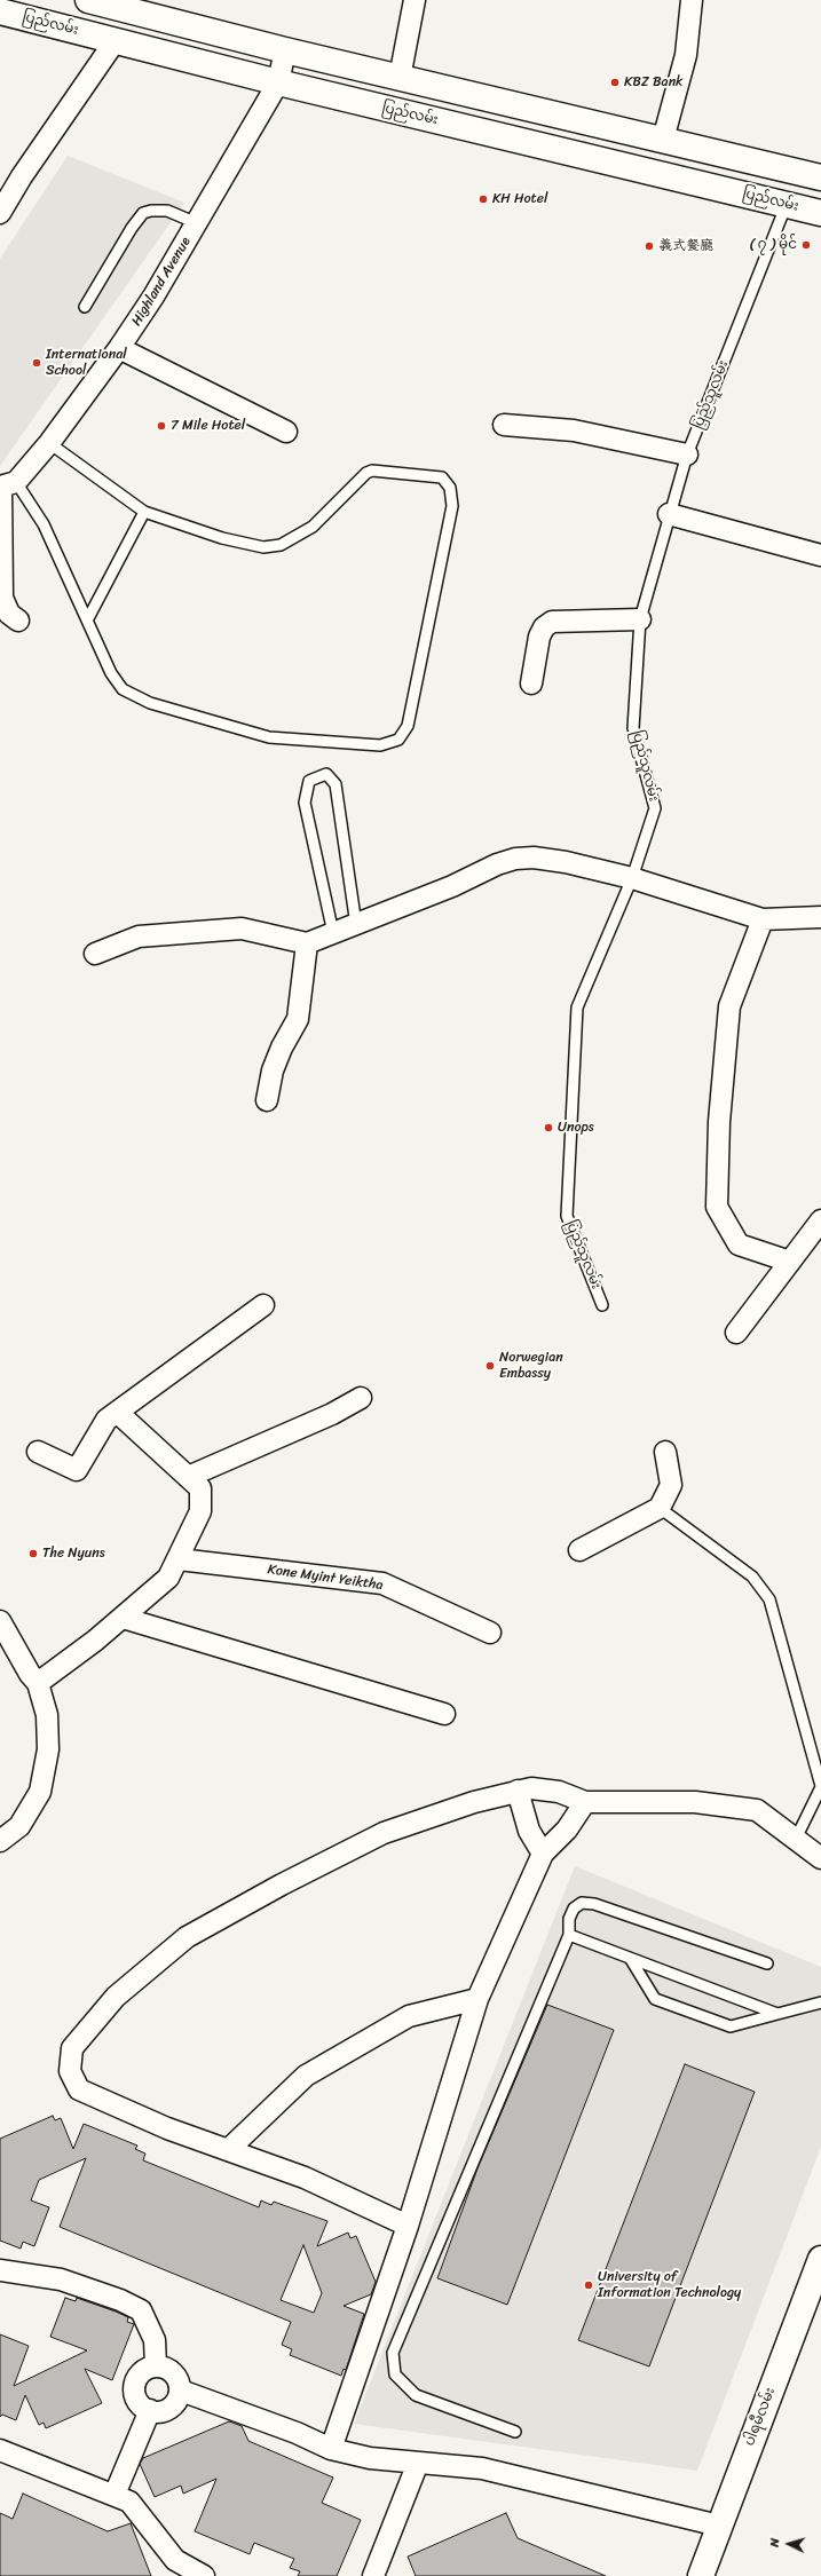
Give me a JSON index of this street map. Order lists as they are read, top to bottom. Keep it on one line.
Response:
{"streets":{"main road":["ပြည်လမ်း","ပါရမီလမ်း"],"street":["Highland Avenue","Kone Myint Yeiktha"],"lane":["ပြည်သူလမ်း"]},"crossings":[["ပြည်လမ်း","Highland Avenue"],["ပြည်လမ်း","ပြည်သူလမ်း"]],"places":["KBZ Bank","KH Hotel","( ၇ ) မိုင်","義式餐廳","International School","7 Mile Hotel","Unops","Norwegian Embassy","The Nyuns","University of Information Technology"],"north":"left"}
